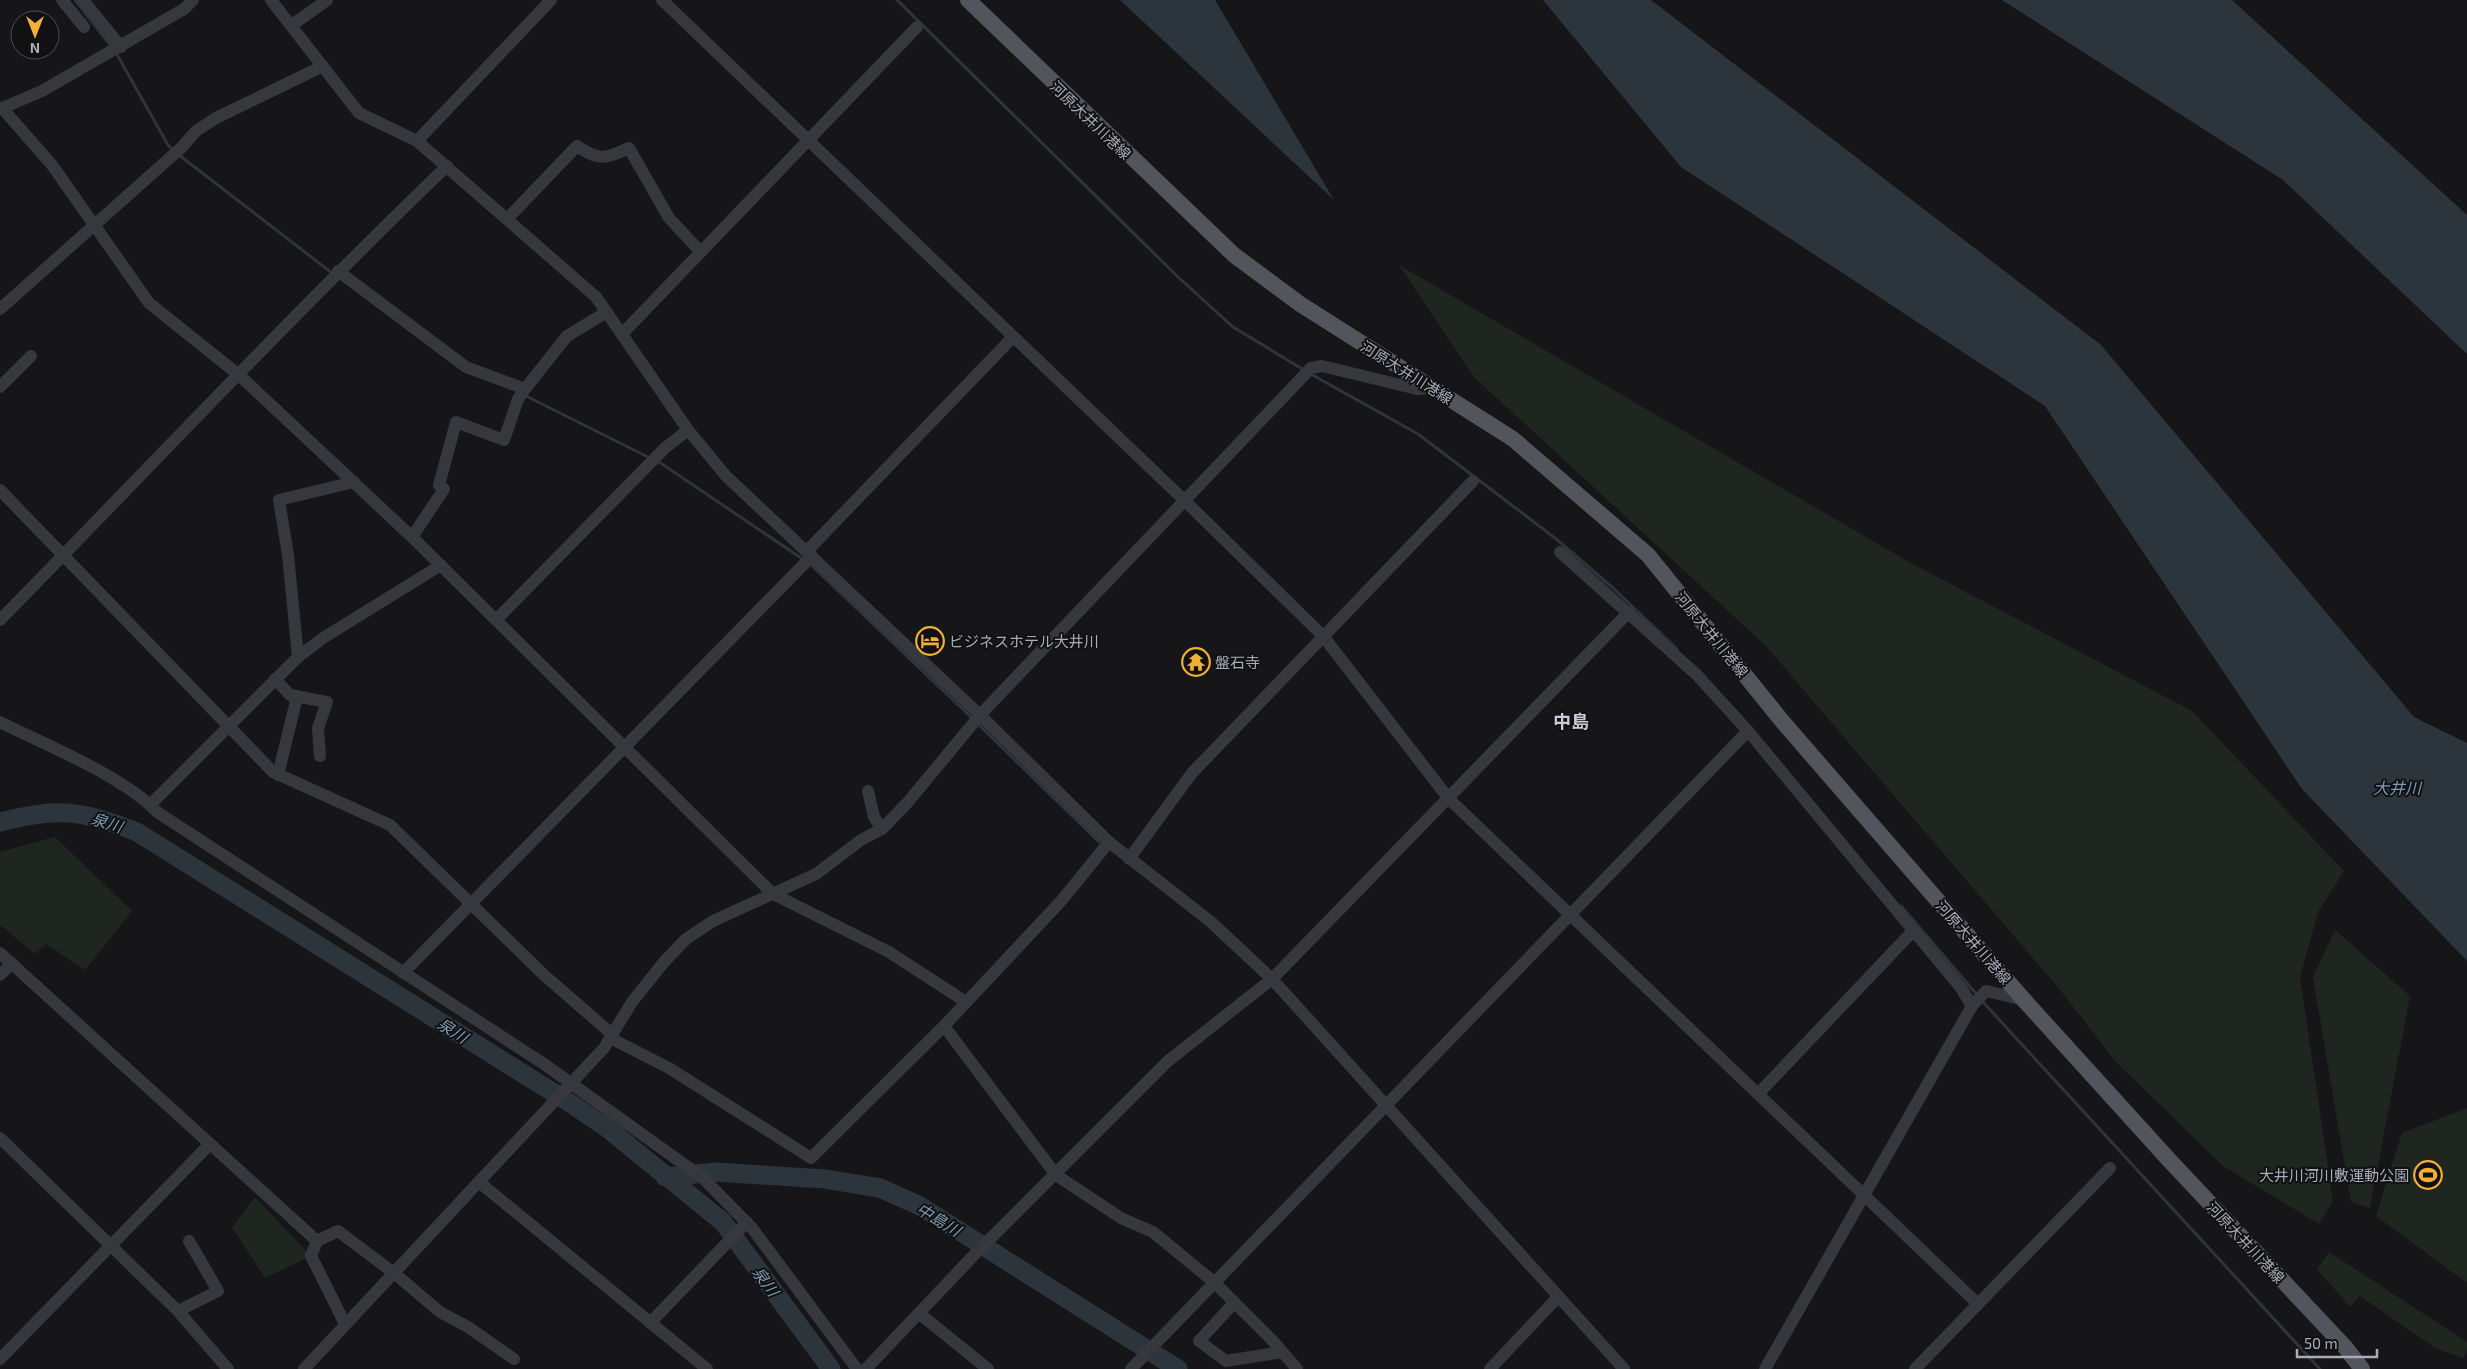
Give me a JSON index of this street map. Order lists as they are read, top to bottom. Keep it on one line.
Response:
{"streets":{"main road":["河原大井川港線"]},"districts":["中島"],"water":["大井川","泉川","中島川"],"places":{"hotel":["ビジネスホテル大井川"],"temple":["盤石寺"],"sports":["大井川河川敷運動公園"]},"scale_bar":"50 m","north":"bottom"}
